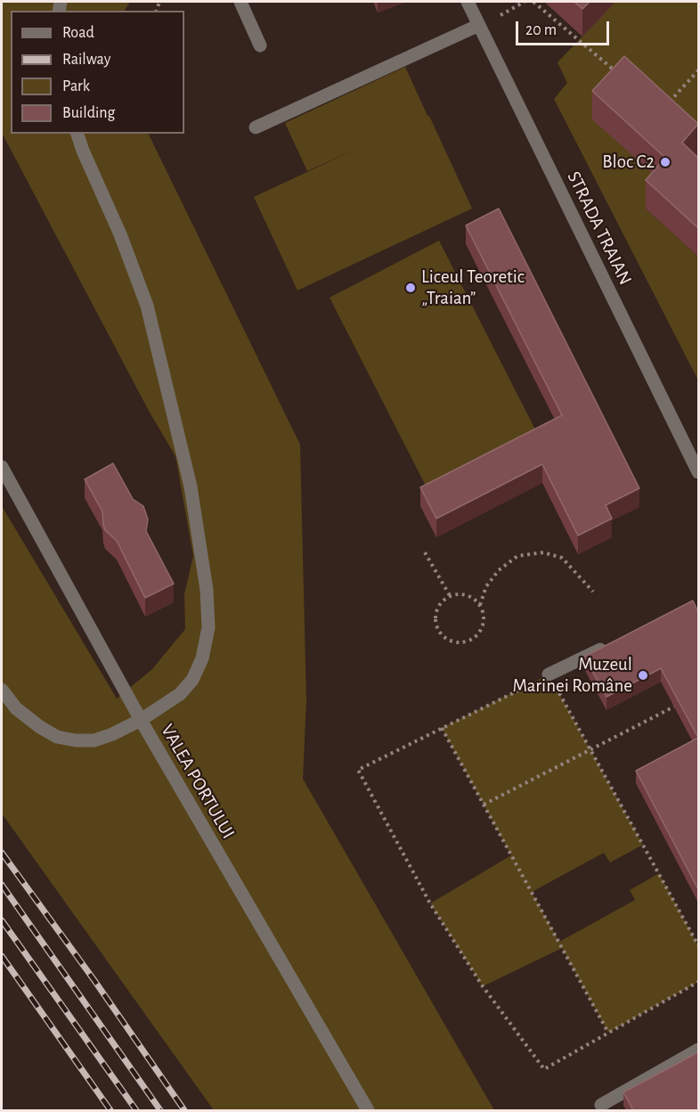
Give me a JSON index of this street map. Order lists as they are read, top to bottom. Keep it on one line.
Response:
{"streets":{"street":["STRADA TRAIAN","VALEA PORTULUI"]},"places":["Bloc C2","Liceul Teoretic „Traian”","Muzeul Marinei Române"],"legend":["Road","Railway","Park","Building"],"scale_bar":"20 m"}
